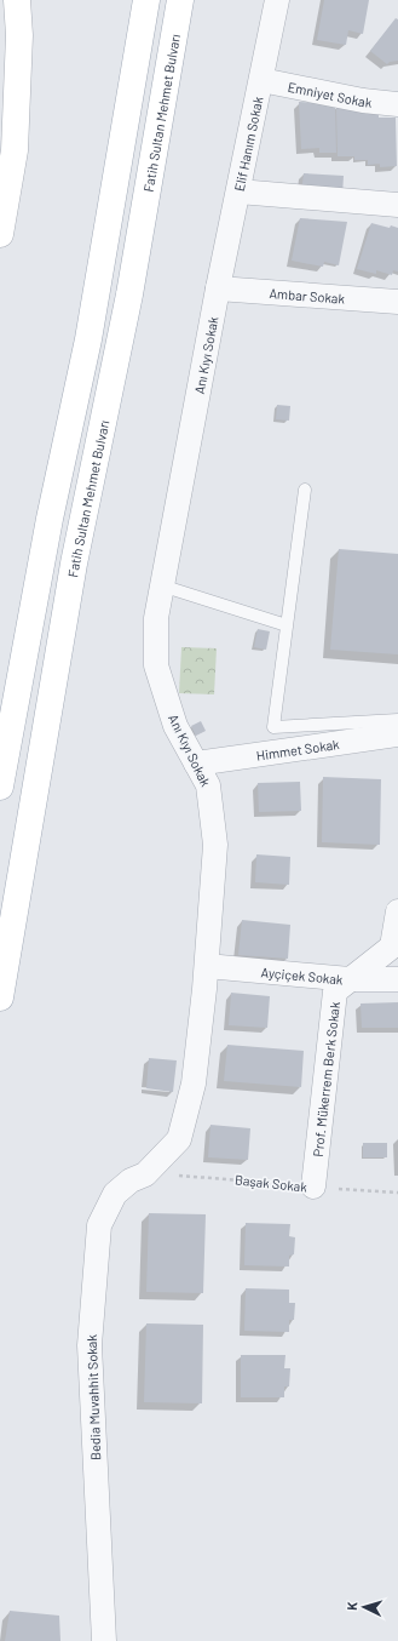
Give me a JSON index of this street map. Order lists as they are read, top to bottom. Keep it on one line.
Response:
{"streets":{"main road":["Fatih Sultan Mehmet Bulvarı"],"street":["Emniyet Sokak","Elif Hanım Sokak","Ambar Sokak","Anı Kıyı Sokak","Himmet Sokak","Ayçiçek Sokak","Prof. Mükerrem Berk Sokak","Bedia Muvahhit Sokak"],"path":["Başak Sokak"]},"crossings":[["Emniyet Sokak","Elif Hanım Sokak"],["Elif Hanım Sokak","Ambar Sokak"],["Elif Hanım Sokak","Anı Kıyı Sokak"],["Ambar Sokak","Anı Kıyı Sokak"],["Anı Kıyı Sokak","Himmet Sokak"],["Anı Kıyı Sokak","Ayçiçek Sokak"],["Anı Kıyı Sokak","Başak Sokak"],["Anı Kıyı Sokak","Bedia Muvahhit Sokak"],["Ayçiçek Sokak","Prof. Mükerrem Berk Sokak"],["Prof. Mükerrem Berk Sokak","Başak Sokak"],["Başak Sokak","Bedia Muvahhit Sokak"]],"north":"left"}
